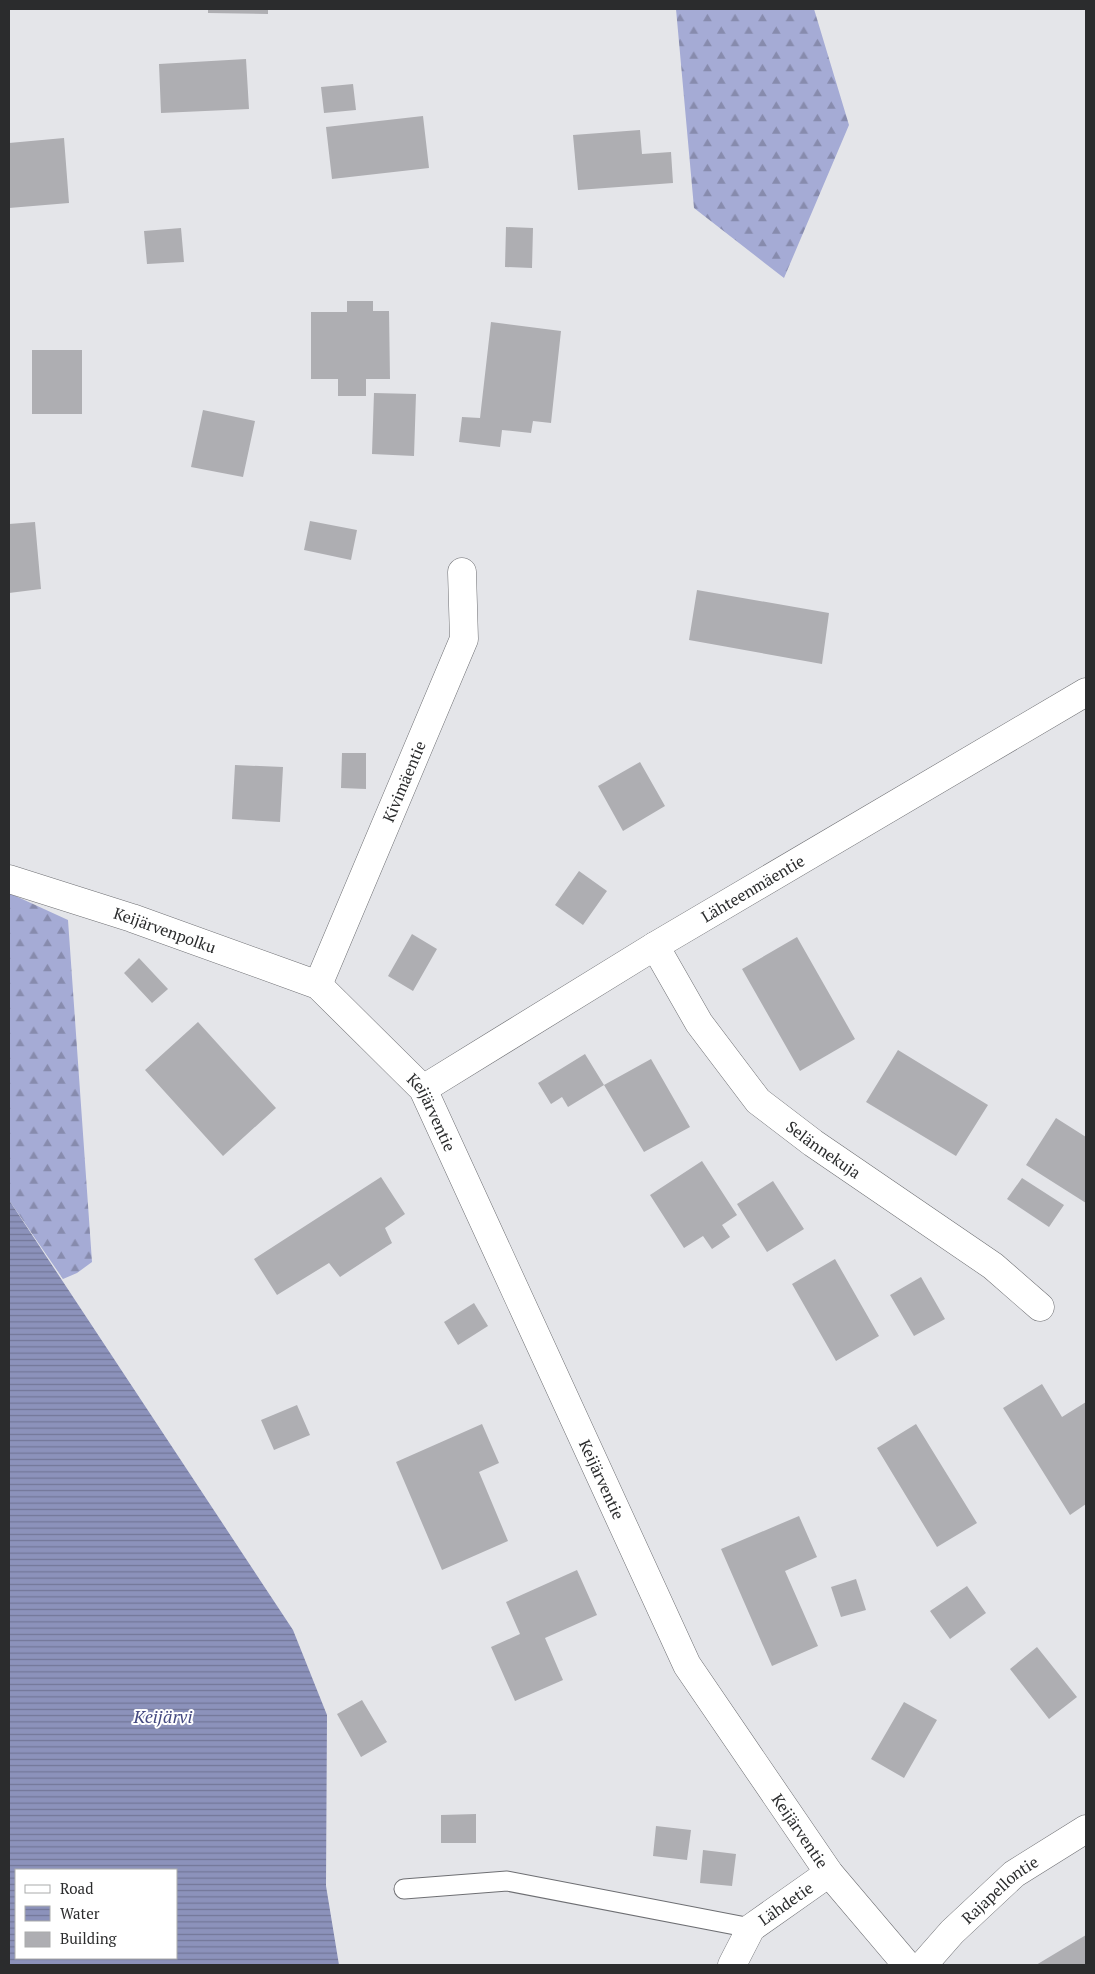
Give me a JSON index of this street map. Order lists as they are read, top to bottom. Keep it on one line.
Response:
{"streets":{"street":["Kivimäentie","Lähteenmäentie","Keijärvenpolku","Keijärventie","Selännekuja","Rajapellontie","Lähdetie"]},"crossings":[["Kivimäentie","Keijärvenpolku"],["Kivimäentie","Keijärventie"],["Lähteenmäentie","Keijärventie"],["Lähteenmäentie","Selännekuja"],["Keijärvenpolku","Keijärventie"],["Keijärventie","Lähdetie"]],"water":["Keijärvi"],"legend":["Road","Water","Building"]}
